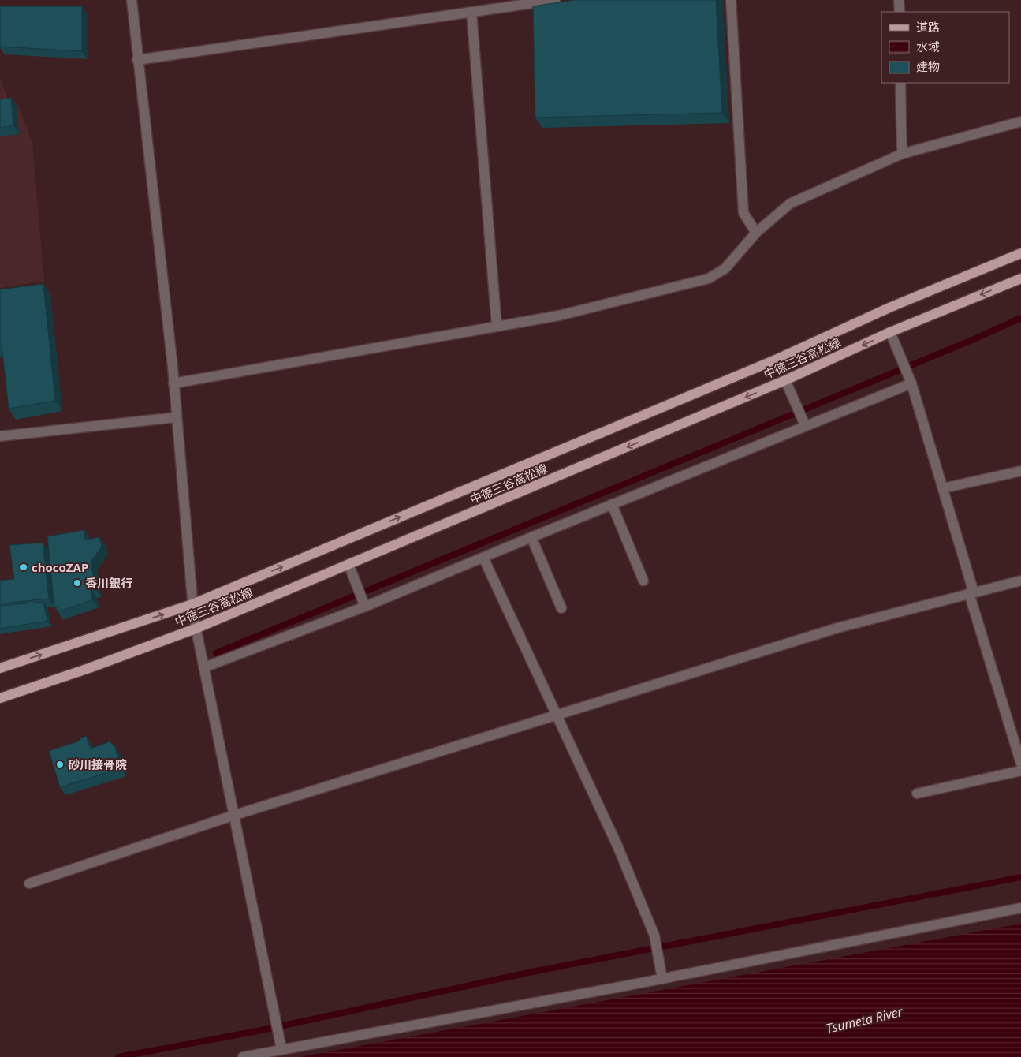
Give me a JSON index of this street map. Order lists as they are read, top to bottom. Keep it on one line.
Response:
{"streets":{"main road":["中徳三谷高松線"]},"water":["Tsumeta River"],"places":["chocoZAP","香川銀行","砂川接骨院"],"legend":["道路","水域","建物"]}
